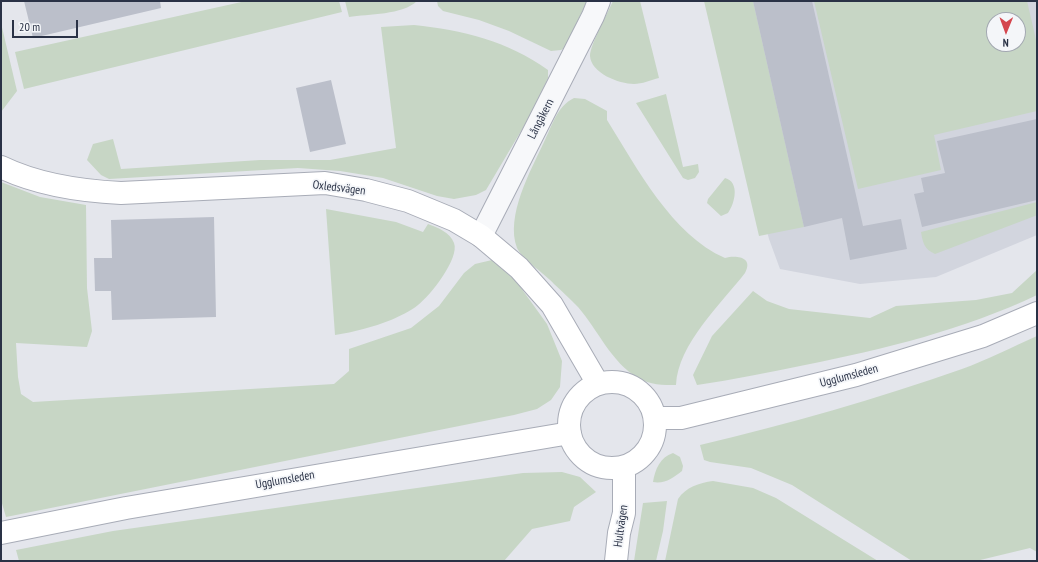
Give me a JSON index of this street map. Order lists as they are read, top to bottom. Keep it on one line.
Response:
{"streets":{"street":["Långåkern","Oxledsvägen","Ugglumsleden","Hultvägen"]},"crossings":[["Långåkern","Oxledsvägen"],["Oxledsvägen","Ugglumsleden"],["Oxledsvägen","Hultvägen"],["Ugglumsleden","Hultvägen"]],"scale_bar":"20 m","north":"bottom"}
